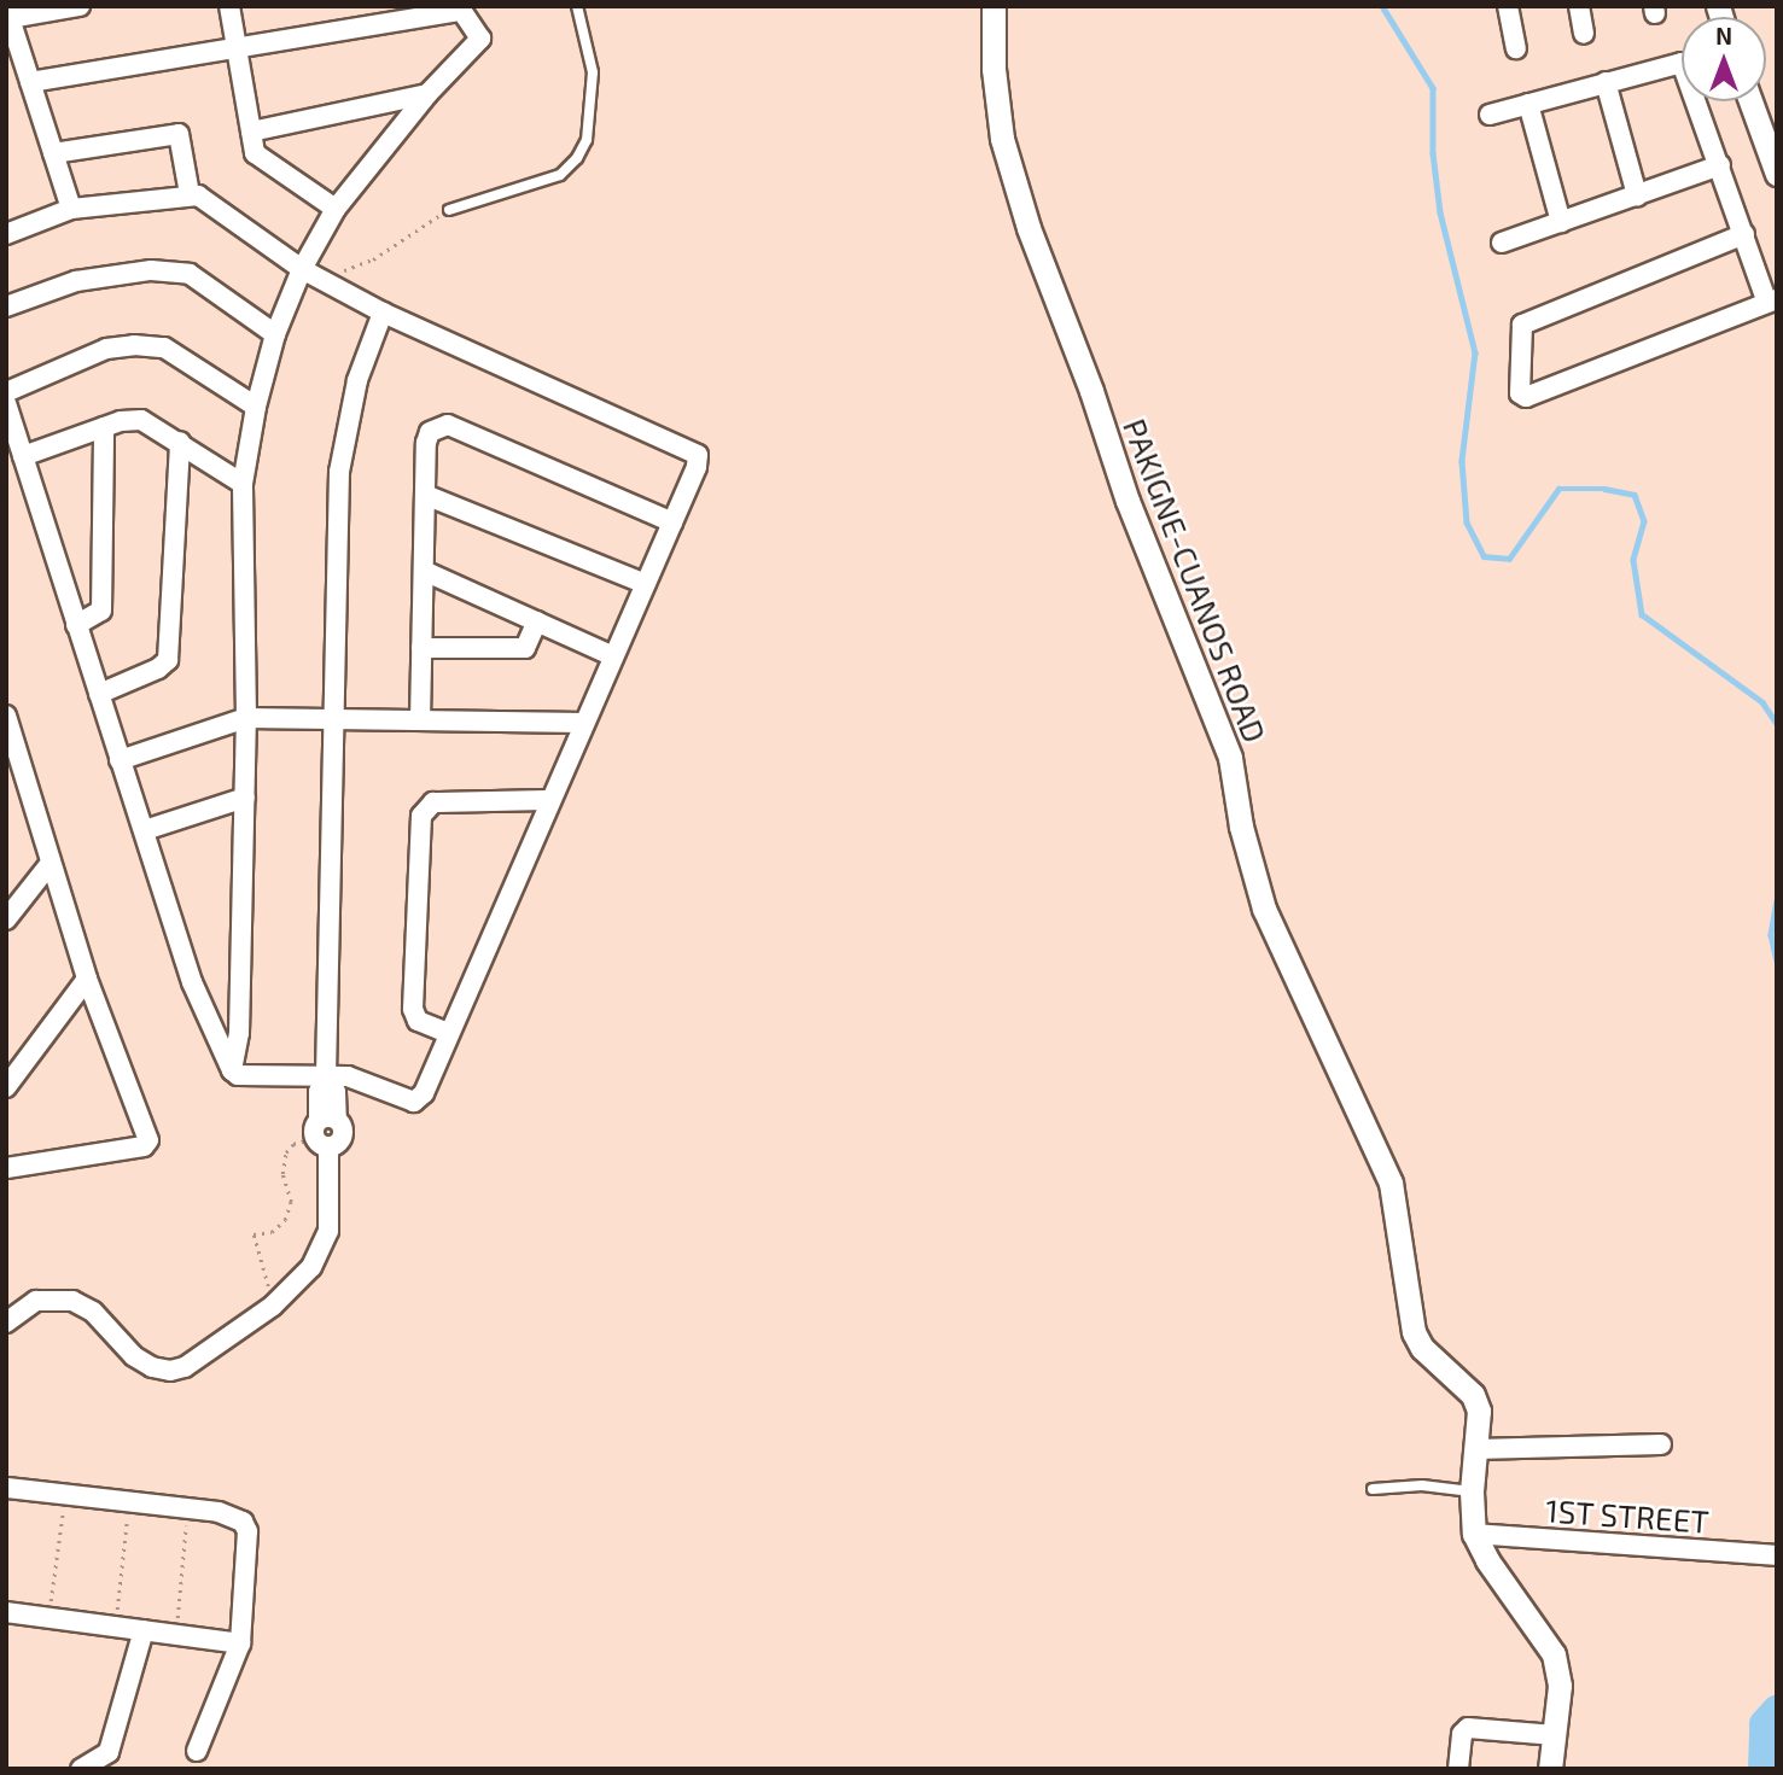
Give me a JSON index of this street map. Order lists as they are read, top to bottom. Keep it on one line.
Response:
{"streets":{"street":["PAKIGNE-CUANOS ROAD","1ST STREET"]},"crossings":[["PAKIGNE-CUANOS ROAD","1ST STREET"]],"north":"top"}
